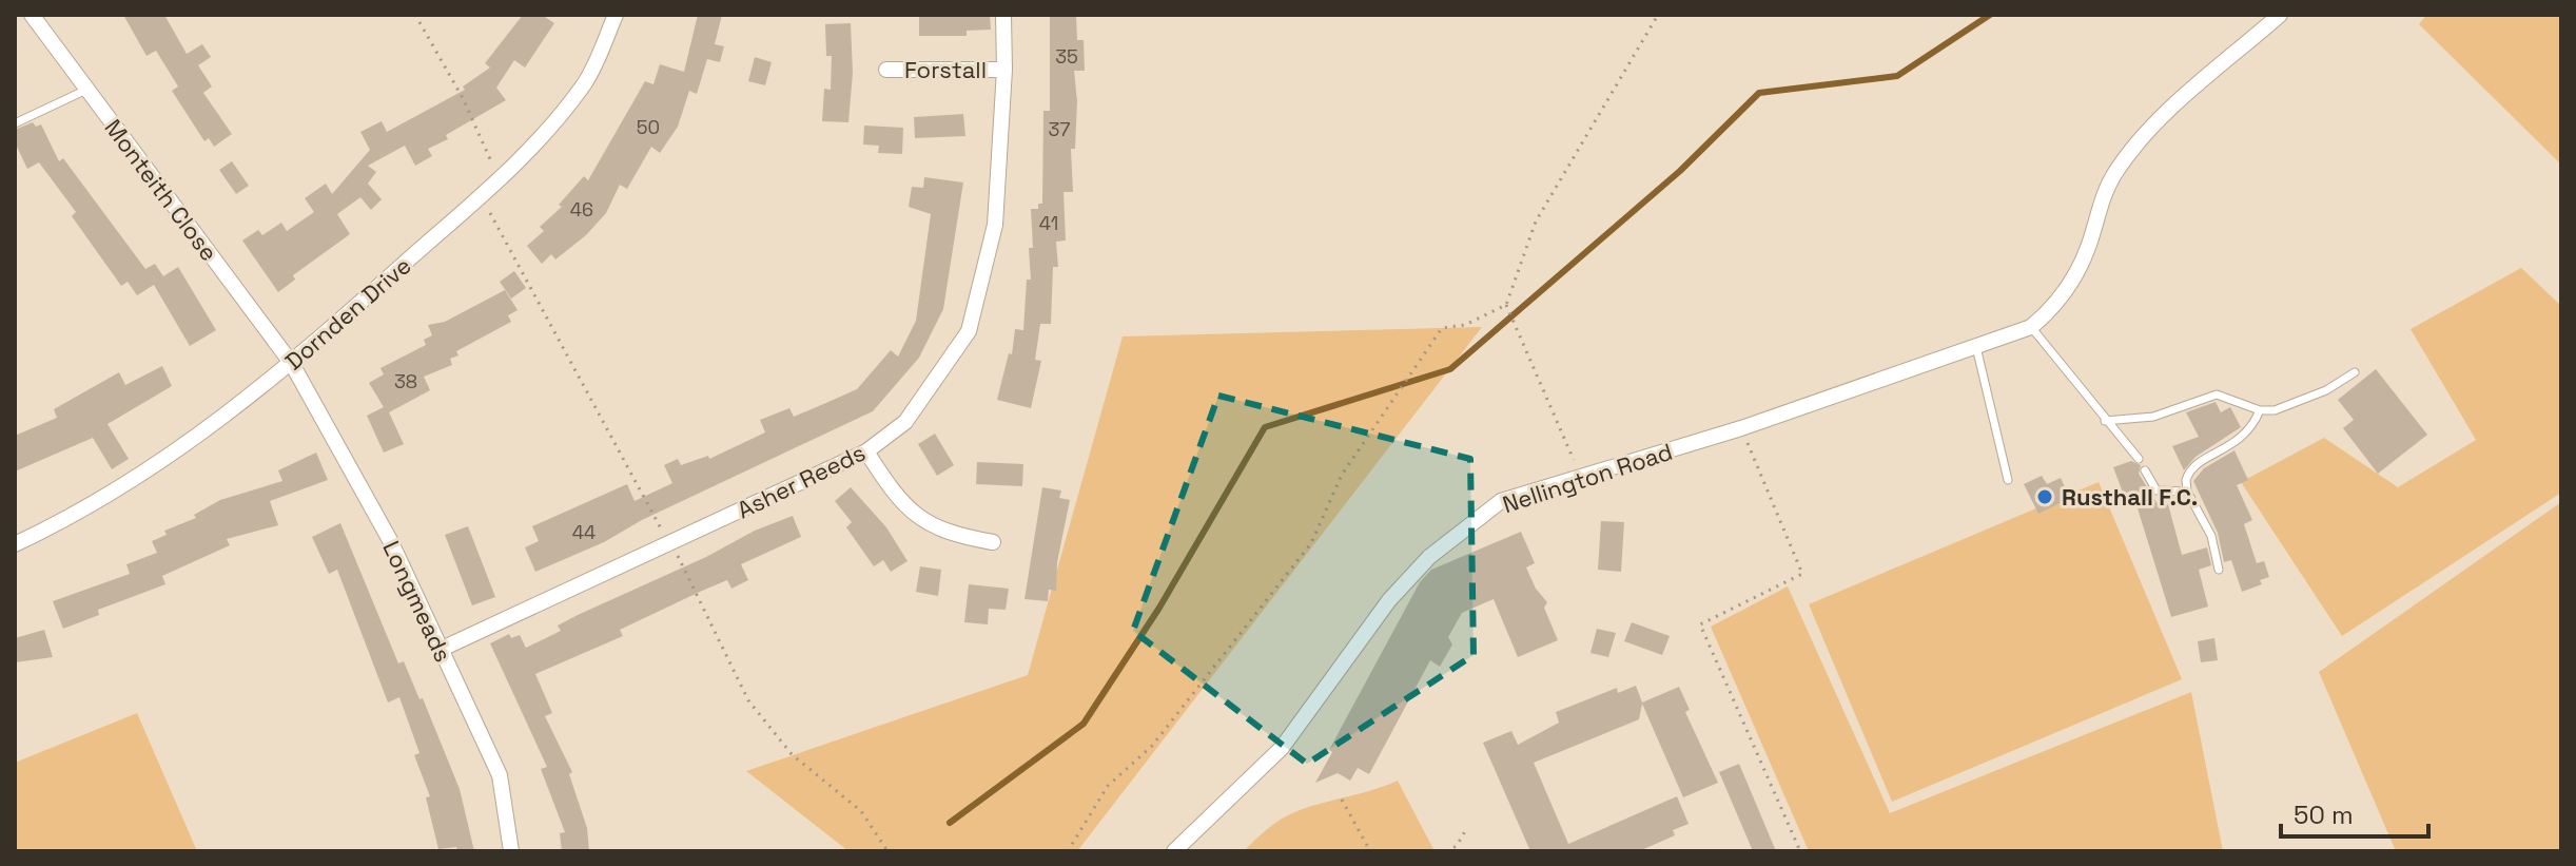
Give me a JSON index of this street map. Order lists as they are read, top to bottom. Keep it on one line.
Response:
{"streets":{"street":["Forstall","Monteith Close","Dornden Drive","Nellington Road","Asher Reeds","Longmeads"]},"crossings":[["Forstall","Asher Reeds"],["Monteith Close","Dornden Drive"],["Monteith Close","Longmeads"],["Dornden Drive","Longmeads"],["Asher Reeds","Longmeads"]],"places":["Rusthall F.C."],"house_numbers":["35","50","37","46","41","38","44"],"scale_bar":"50 m"}
